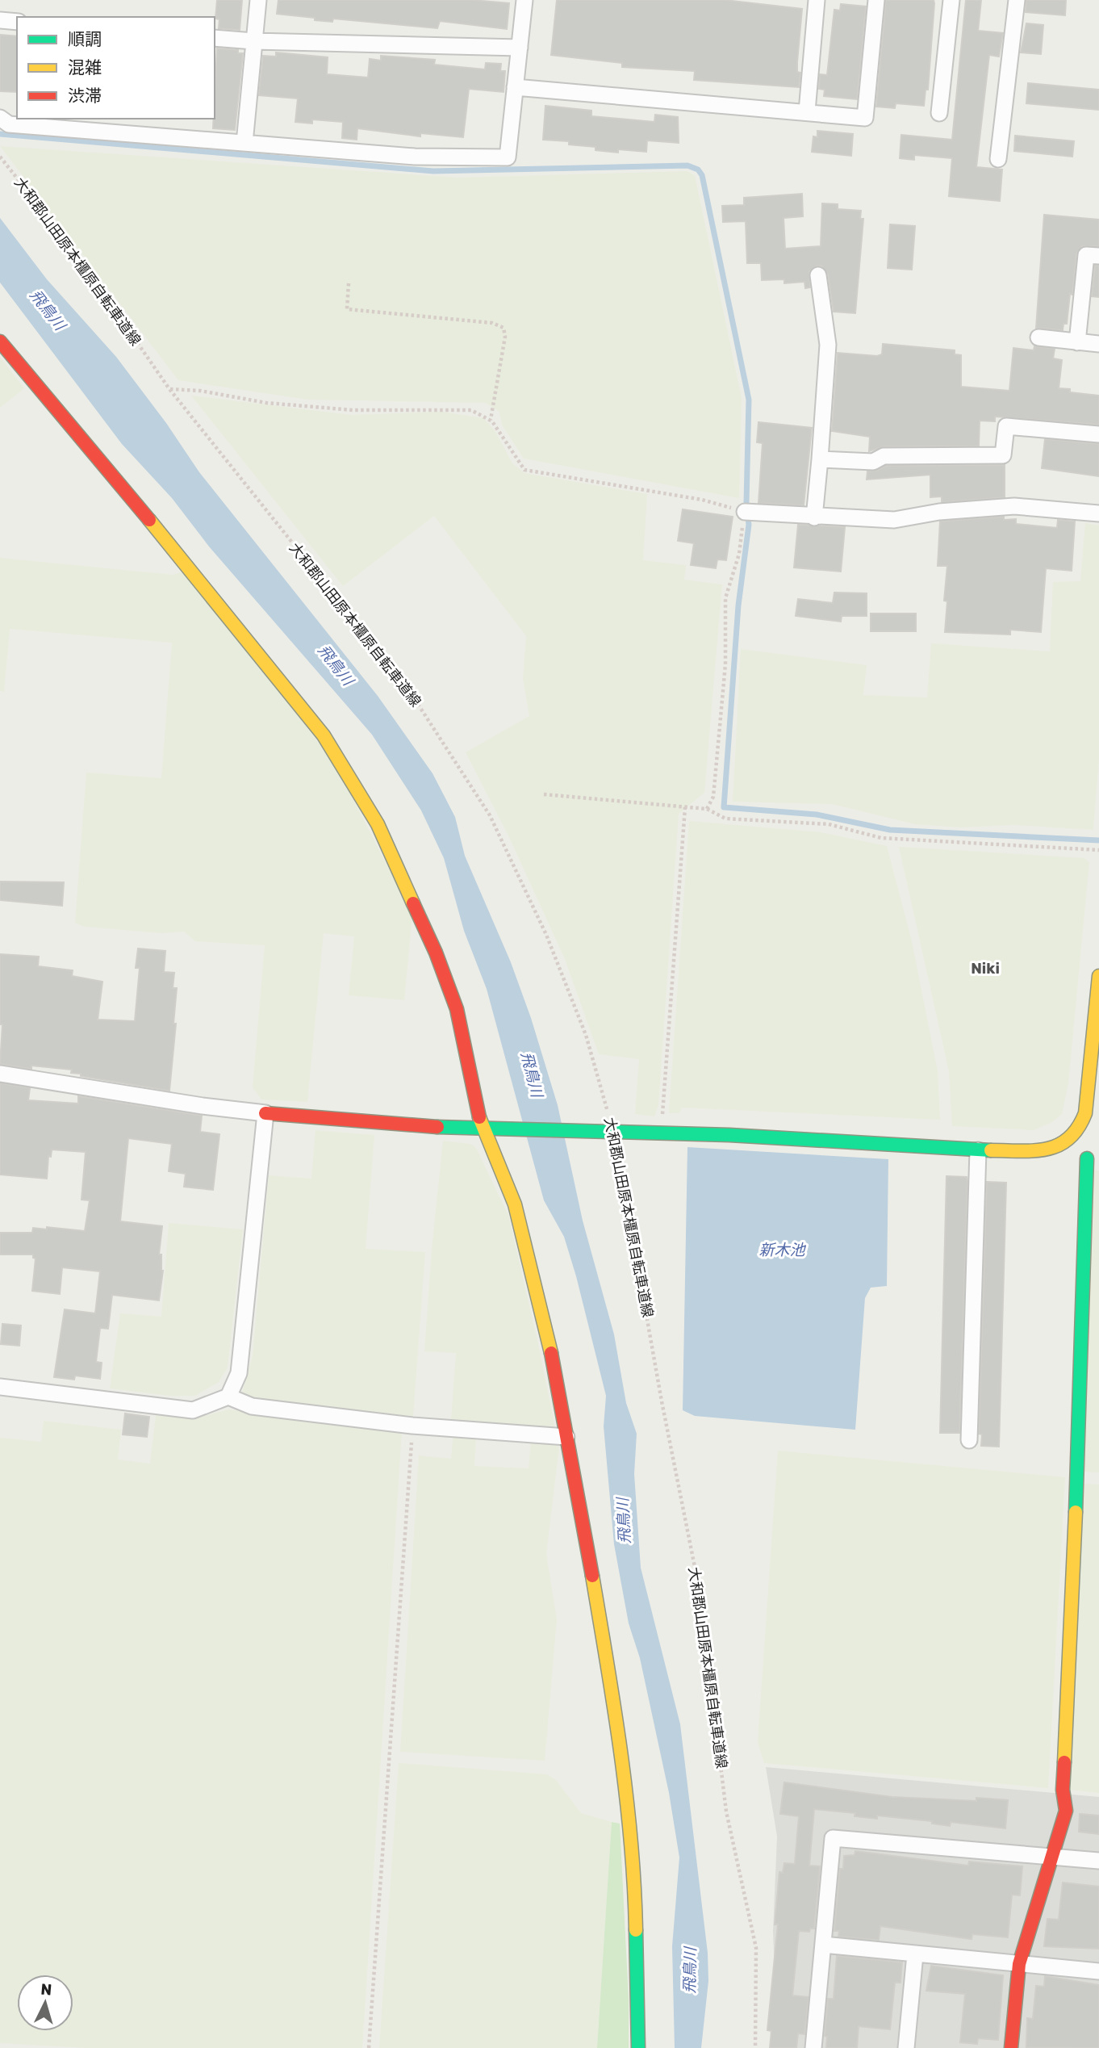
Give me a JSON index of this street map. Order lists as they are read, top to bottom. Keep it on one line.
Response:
{"streets":{"path":["大和郡山田原本橿原自転車道線"]},"districts":["Niki"],"water":["飛鳥川","新木池"],"legend":["順調","混雑","渋滞"],"north":"top"}
